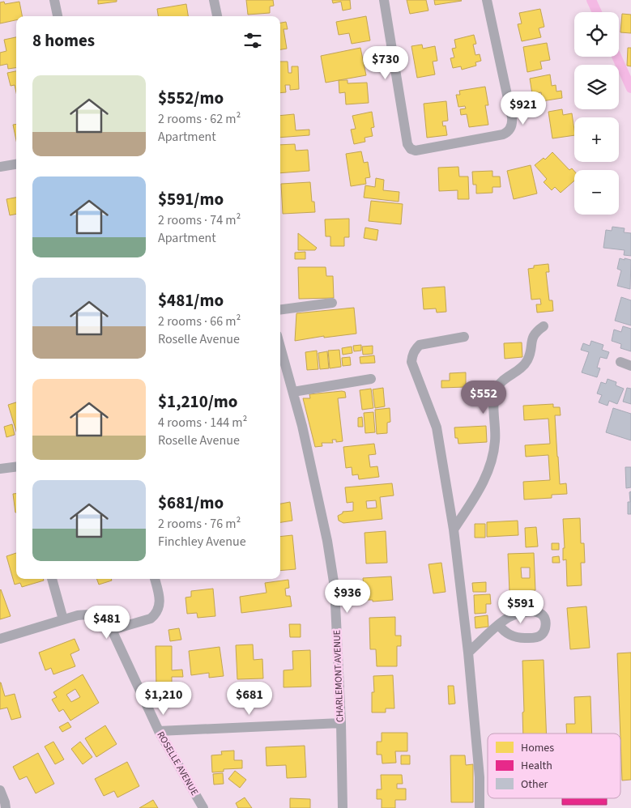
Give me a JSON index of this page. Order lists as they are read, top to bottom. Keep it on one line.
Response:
{"streets":{"street":["CHARLEMONT AVENUE","ROSELLE AVENUE"]},"legend":["Homes","Health","Other"],"page":{"map_buttons":["+","−"],"heading":"8 homes","price":["$730","$921","$552","$936","$591","$481","$1,210","$681"],"list":[{"name":"$552/mo","note":"2 rooms · 62 m² · Apartment"},{"name":"$591/mo","note":"2 rooms · 74 m² · Apartment"},{"name":"$481/mo","note":"2 rooms · 66 m² · Roselle Avenue"},{"name":"$1,210/mo","note":"4 rooms · 144 m² · Roselle Avenue"},{"name":"$681/mo","note":"2 rooms · 76 m² · Finchley Avenue"}]}}
